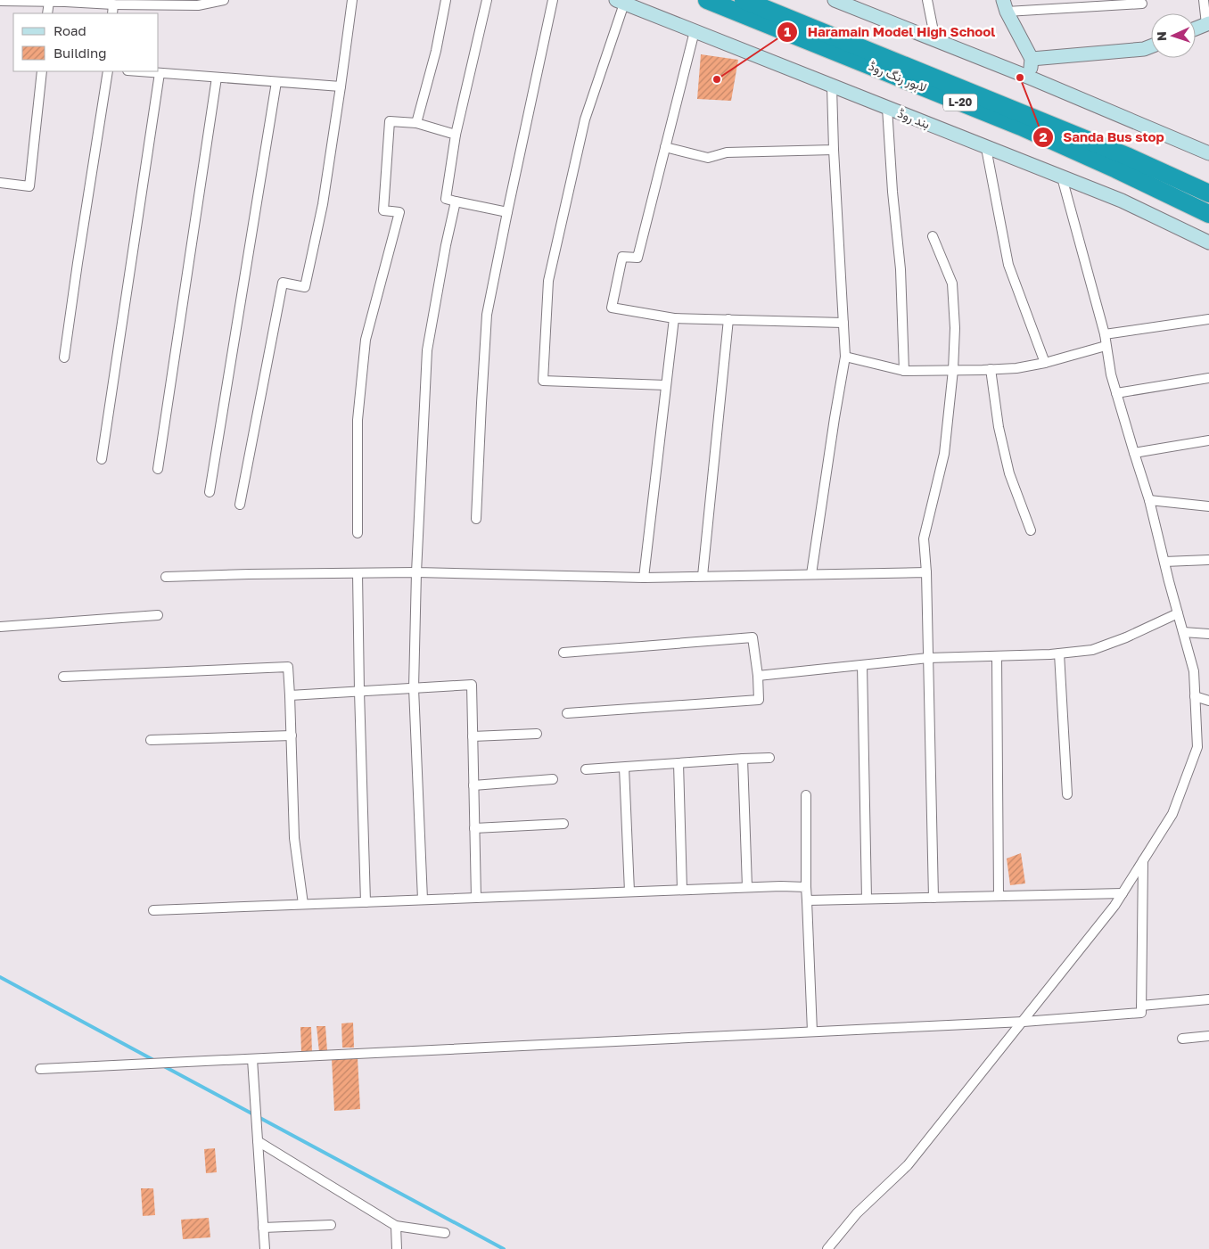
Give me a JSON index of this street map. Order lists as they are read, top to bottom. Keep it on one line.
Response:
{"streets":{"highway":["لاہور رنگ روڈ","L-20"],"main road":["بند روڈ"]},"places":["Sanda Bus stop","Haramain Model High School"],"legend":["Road","Building"],"north":"left"}
